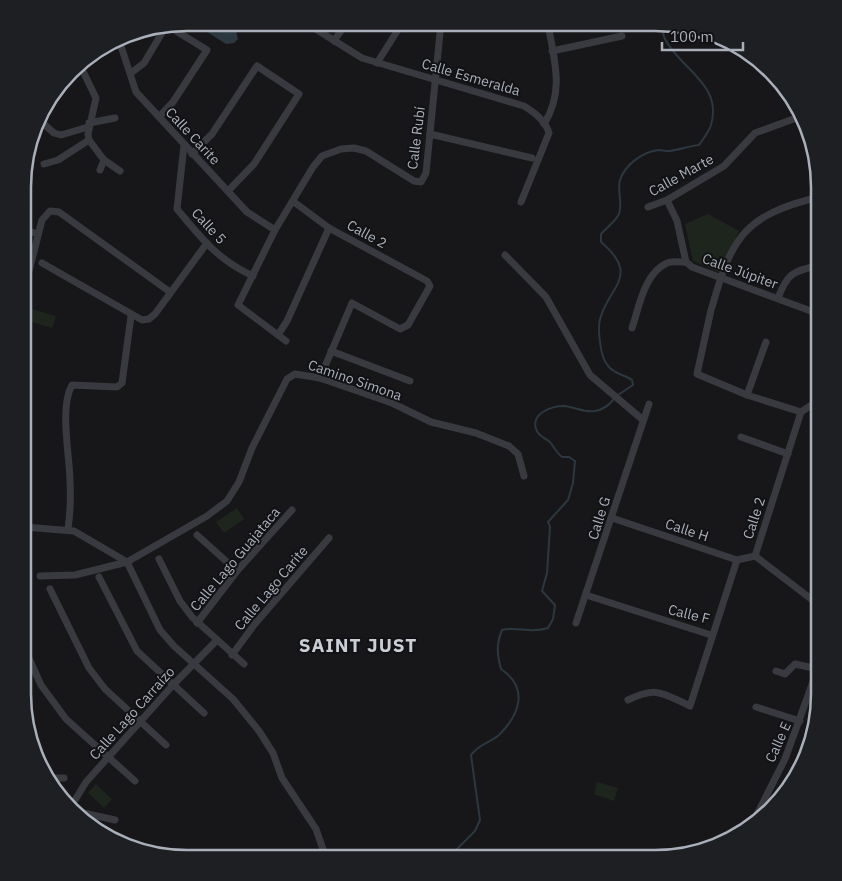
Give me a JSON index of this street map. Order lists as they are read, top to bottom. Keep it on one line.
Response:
{"streets":{"street":["Calle Esmeralda","Calle Carite","Calle Rubí","Calle Marte","Calle 5","Calle 2","Calle Júpiter","Camino Simona","Calle G","Calle H","Calle Lago Guajataca","Calle Lago Carite","Calle F","Calle Lago Carraízo","Calle E"]},"crossings":[["Calle Esmeralda","Calle Rubí"],["Calle Carite","Calle 5"],["Calle Rubí","Calle 2"],["Calle Marte","Calle Júpiter"],["Calle G","Calle H"],["Calle G","Calle F"],["Calle H","Calle F"]],"districts":["SAINT JUST"],"scale_bar":"100 m"}
